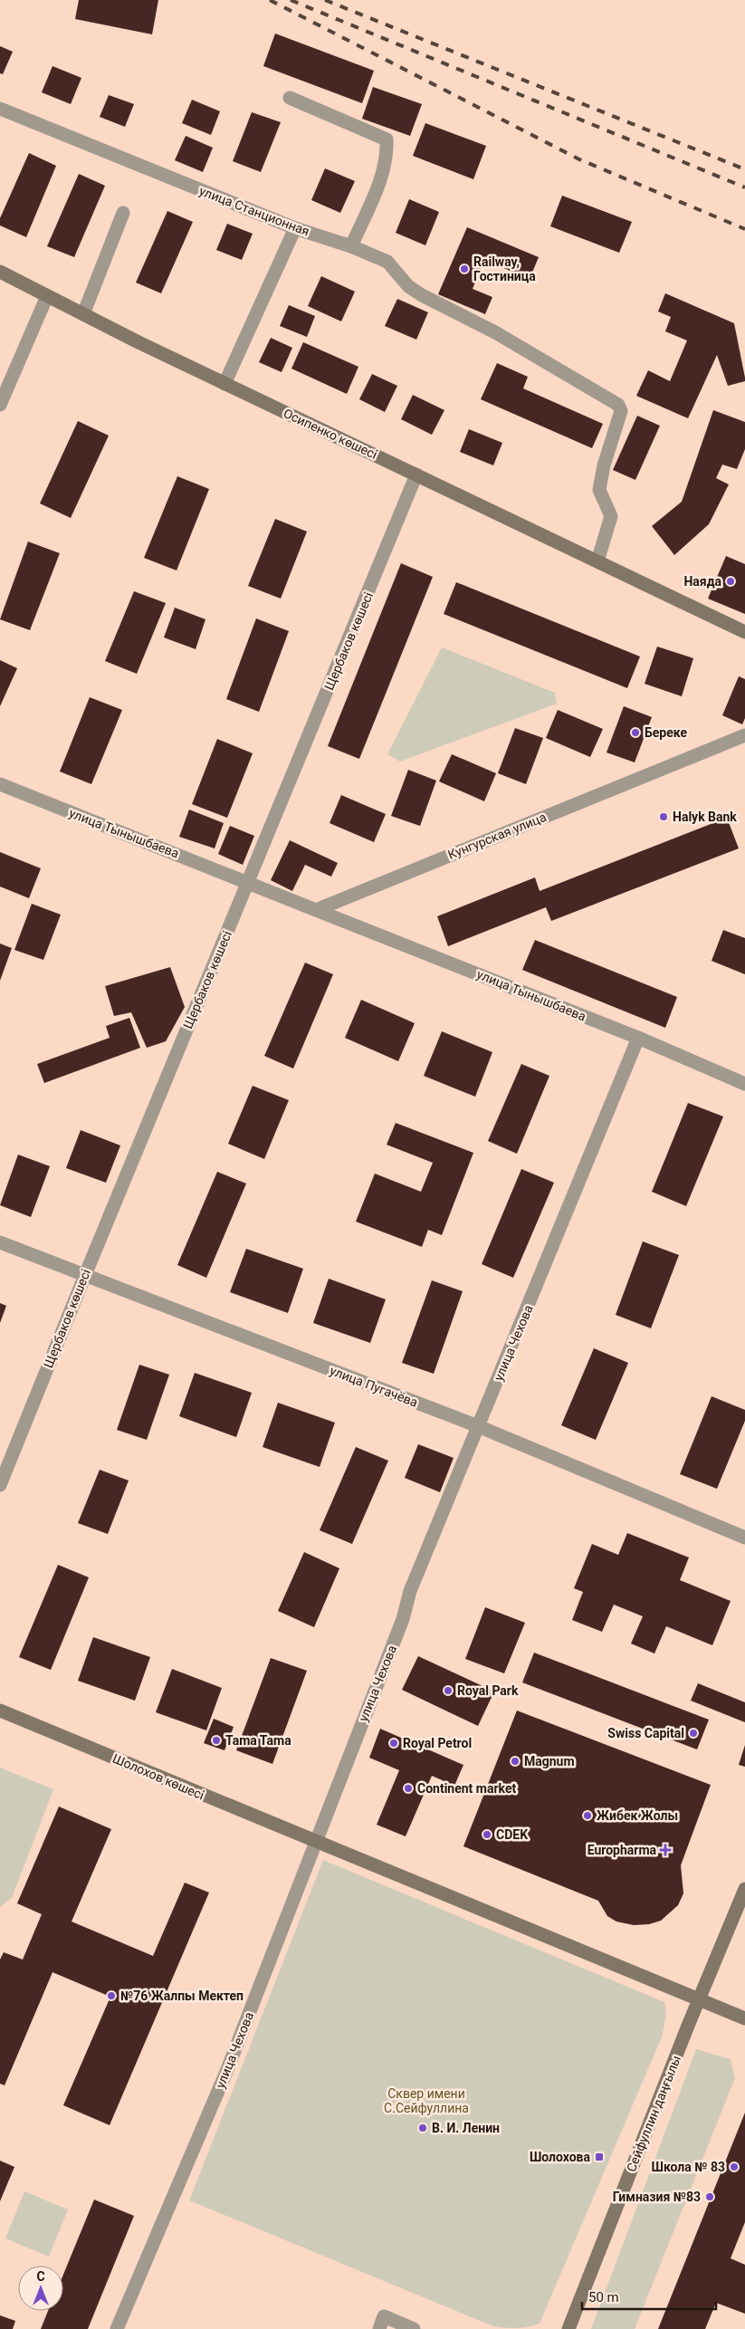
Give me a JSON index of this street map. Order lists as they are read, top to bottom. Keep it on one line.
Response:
{"streets":{"main road":["Осипенко көшесі","Шолохов көшесі","Сейфуллин даңғылы"],"street":["улица Станционная","Щербаков көшесі","улица Тынышбаева","Кунгурская улица","улица Чехова","улица Пугачёва"]},"crossings":[["улица Станционная","Осипенко көшесі"],["Осипенко көшесі","Щербаков көшесі"],["Щербаков көшесі","улица Тынышбаева"],["Щербаков көшесі","улица Пугачёва"],["улица Тынышбаева","Кунгурская улица"],["улица Тынышбаева","улица Чехова"],["улица Чехова","улица Пугачёва"],["улица Чехова","Шолохов көшесі"],["Шолохов көшесі","Сейфуллин даңғылы"]],"parks":["Сквер имени С.Сейфуллина"],"places":{"other":["Railway, Гостиница","Наяда","Береке","Halyk Bank","Royal Park","Swiss Capital","Tama Tama","Royal Petrol","Magnum","Continent market","Жибек Жолы","CDEK","№76 Жалпы Мектеп","В. И. Ленин","Школа № 83","Гимназия №83"],"health":["Europharma"],"transit":["Шолохова"]},"scale_bar":"50 m","north":"top"}
